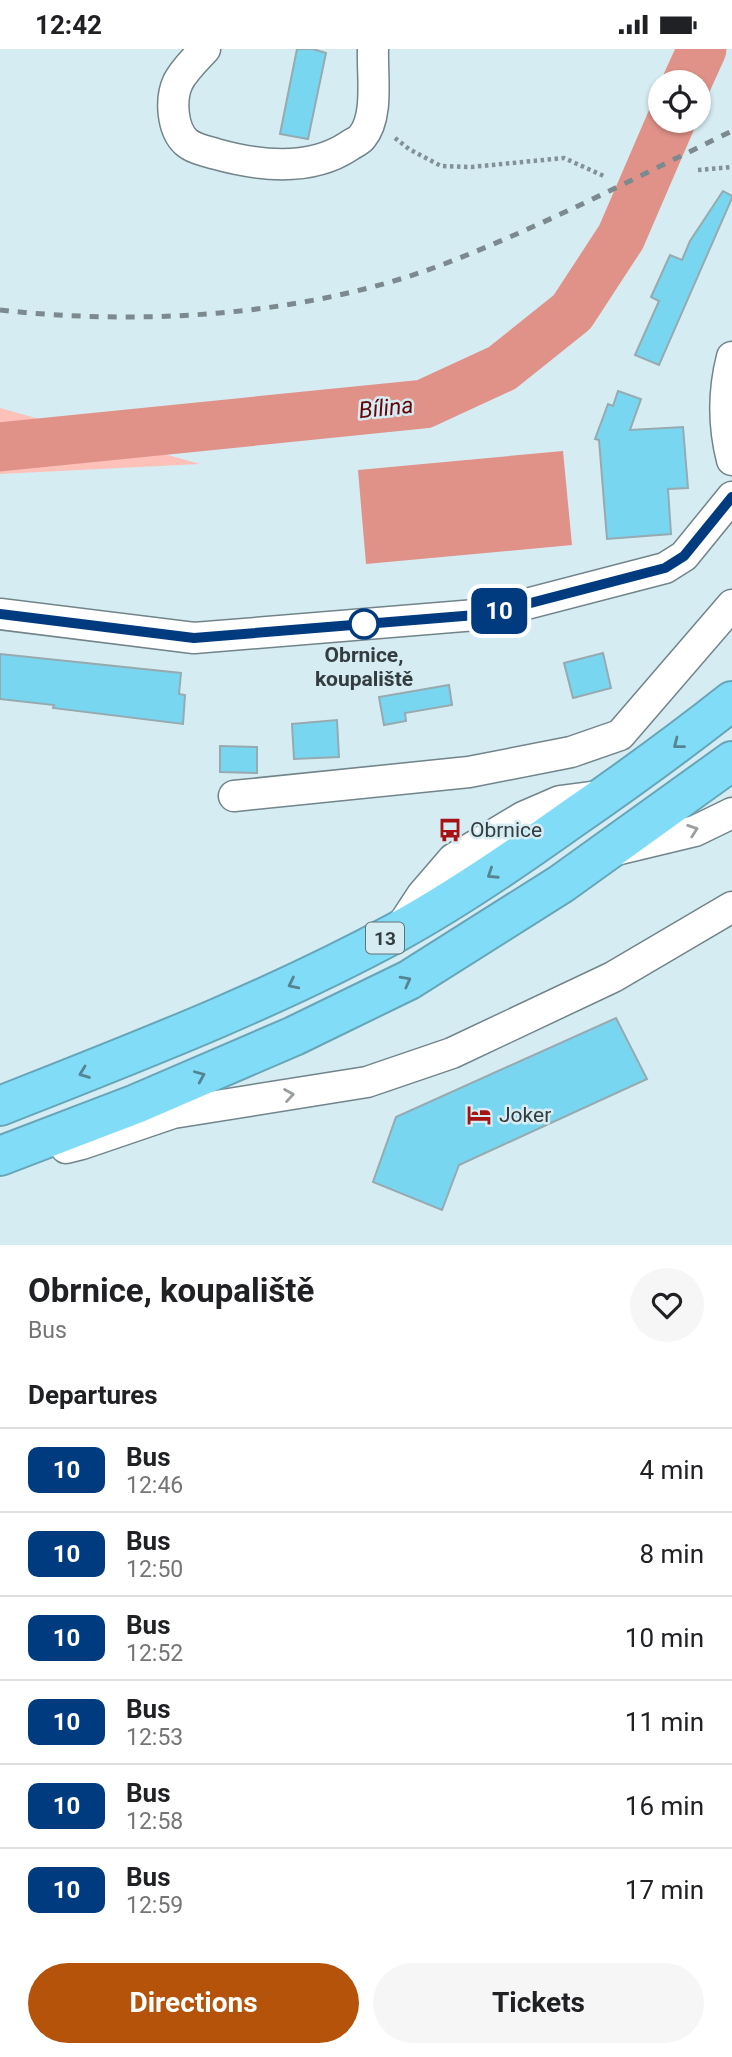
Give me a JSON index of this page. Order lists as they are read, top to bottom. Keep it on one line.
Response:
{"streets":{"highway":["13"]},"water":["Bílina"],"places":{"other":["Obrnice, koupaliště"],"bus stop":["Obrnice"],"hotel":["Joker"]},"lines":["bus line 10"],"page":{"status":"12:42","on_map":"10","heading":[["Obrnice, koupaliště","Bus"],"Departures"],"list":[{"mark":"10","name":"Bus","note":"12:46","value":"4 min"},{"mark":"10","name":"Bus","note":"12:50","value":"8 min"},{"mark":"10","name":"Bus","note":"12:52","value":"10 min"},{"mark":"10","name":"Bus","note":"12:53","value":"11 min"},{"mark":"10","name":"Bus","note":"12:58","value":"16 min"},{"mark":"10","name":"Bus","note":"12:59","value":"17 min"}],"buttons":["Directions","Tickets"]}}
